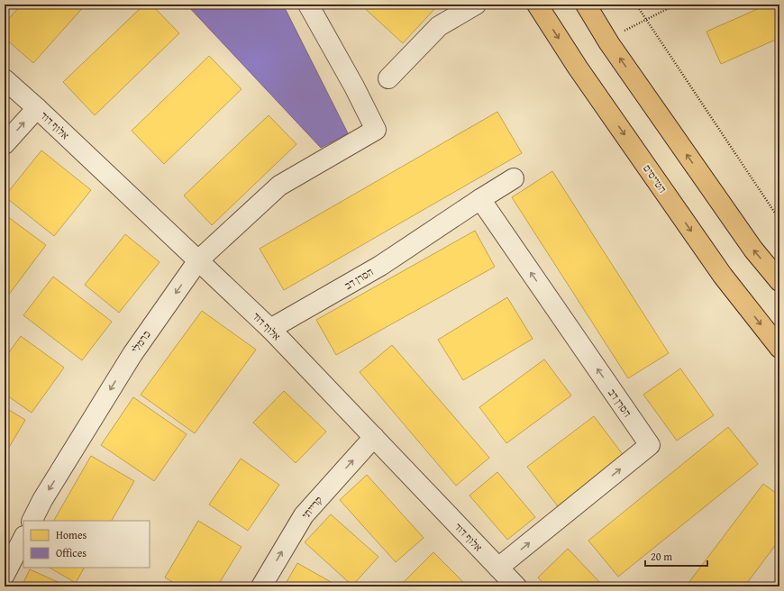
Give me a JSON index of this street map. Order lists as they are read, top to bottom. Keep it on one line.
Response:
{"streets":{"main road":["הטייסים"],"street":["אלוף דוד","הסרן דב","כרמלי","קרייתי"]},"crossings":[["אלוף דוד","הסרן דב"],["אלוף דוד","כרמלי"],["אלוף דוד","קרייתי"]],"one_way":["כרמלי","קרייתי"],"legend":["Homes","Offices"],"scale_bar":"20 m"}
